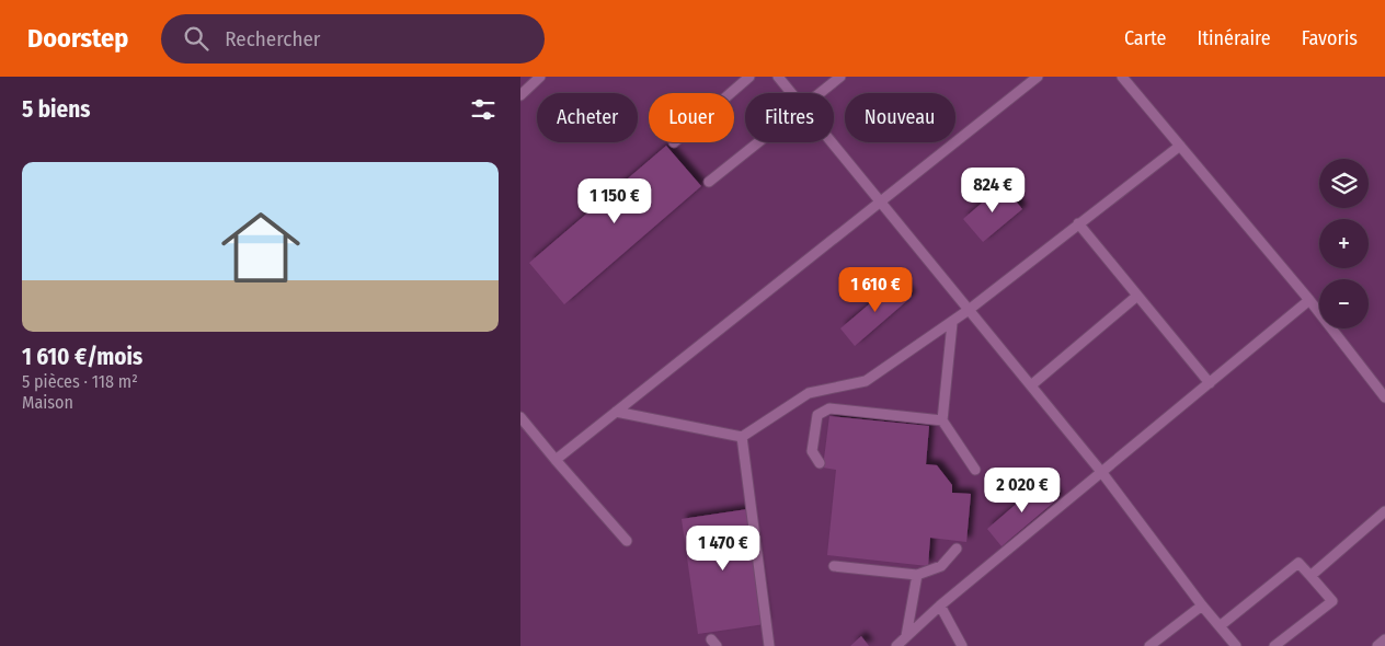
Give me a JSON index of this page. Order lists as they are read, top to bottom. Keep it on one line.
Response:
{"page":{"header":"Doorstep","search":"Rechercher","nav":["Carte","Itinéraire","Favoris"],"heading":"5 biens","chip":["Acheter","Louer","Filtres","Nouveau"],"list":[{"name":"1 610 €/mois","note":"5 pièces · 118 m² · Maison"}],"map_buttons":["+","−"],"price":["824 €","1 150 €","1 610 €","2 020 €","1 470 €"]}}
